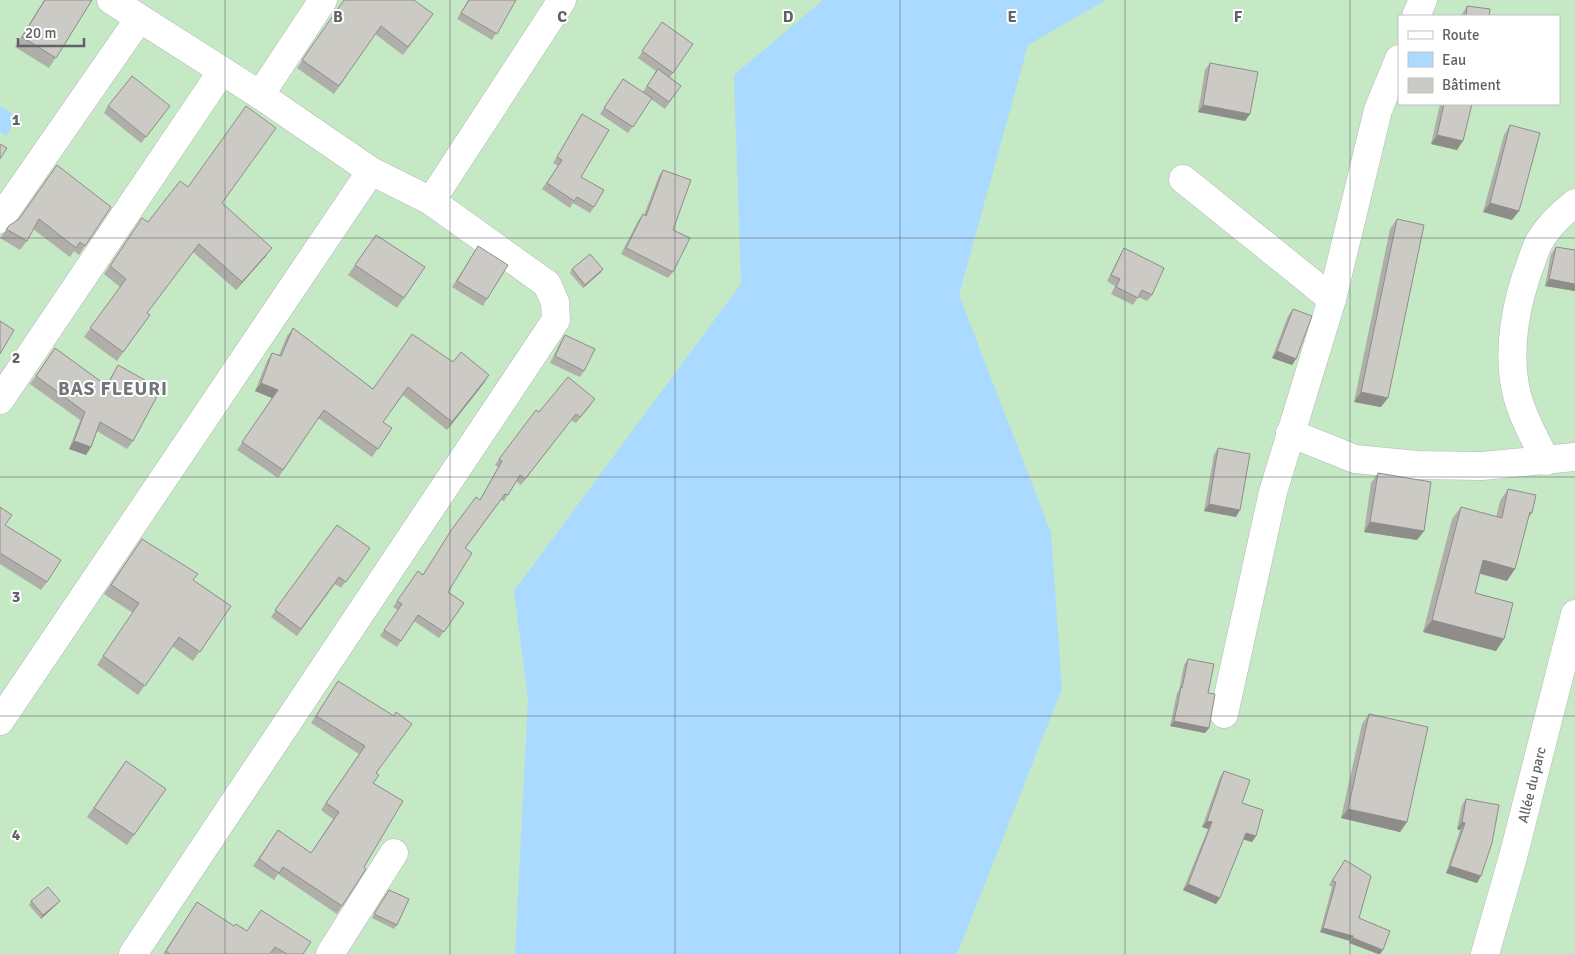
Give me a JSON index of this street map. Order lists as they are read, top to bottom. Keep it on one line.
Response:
{"streets":{"street":["Allée du parc"]},"districts":["BAS FLEURI"],"legend":["Route","Eau","Bâtiment"],"scale_bar":"20 m","grid":{"columns":["B","C","D","E","F"],"rows":["1","2","3","4"]}}
